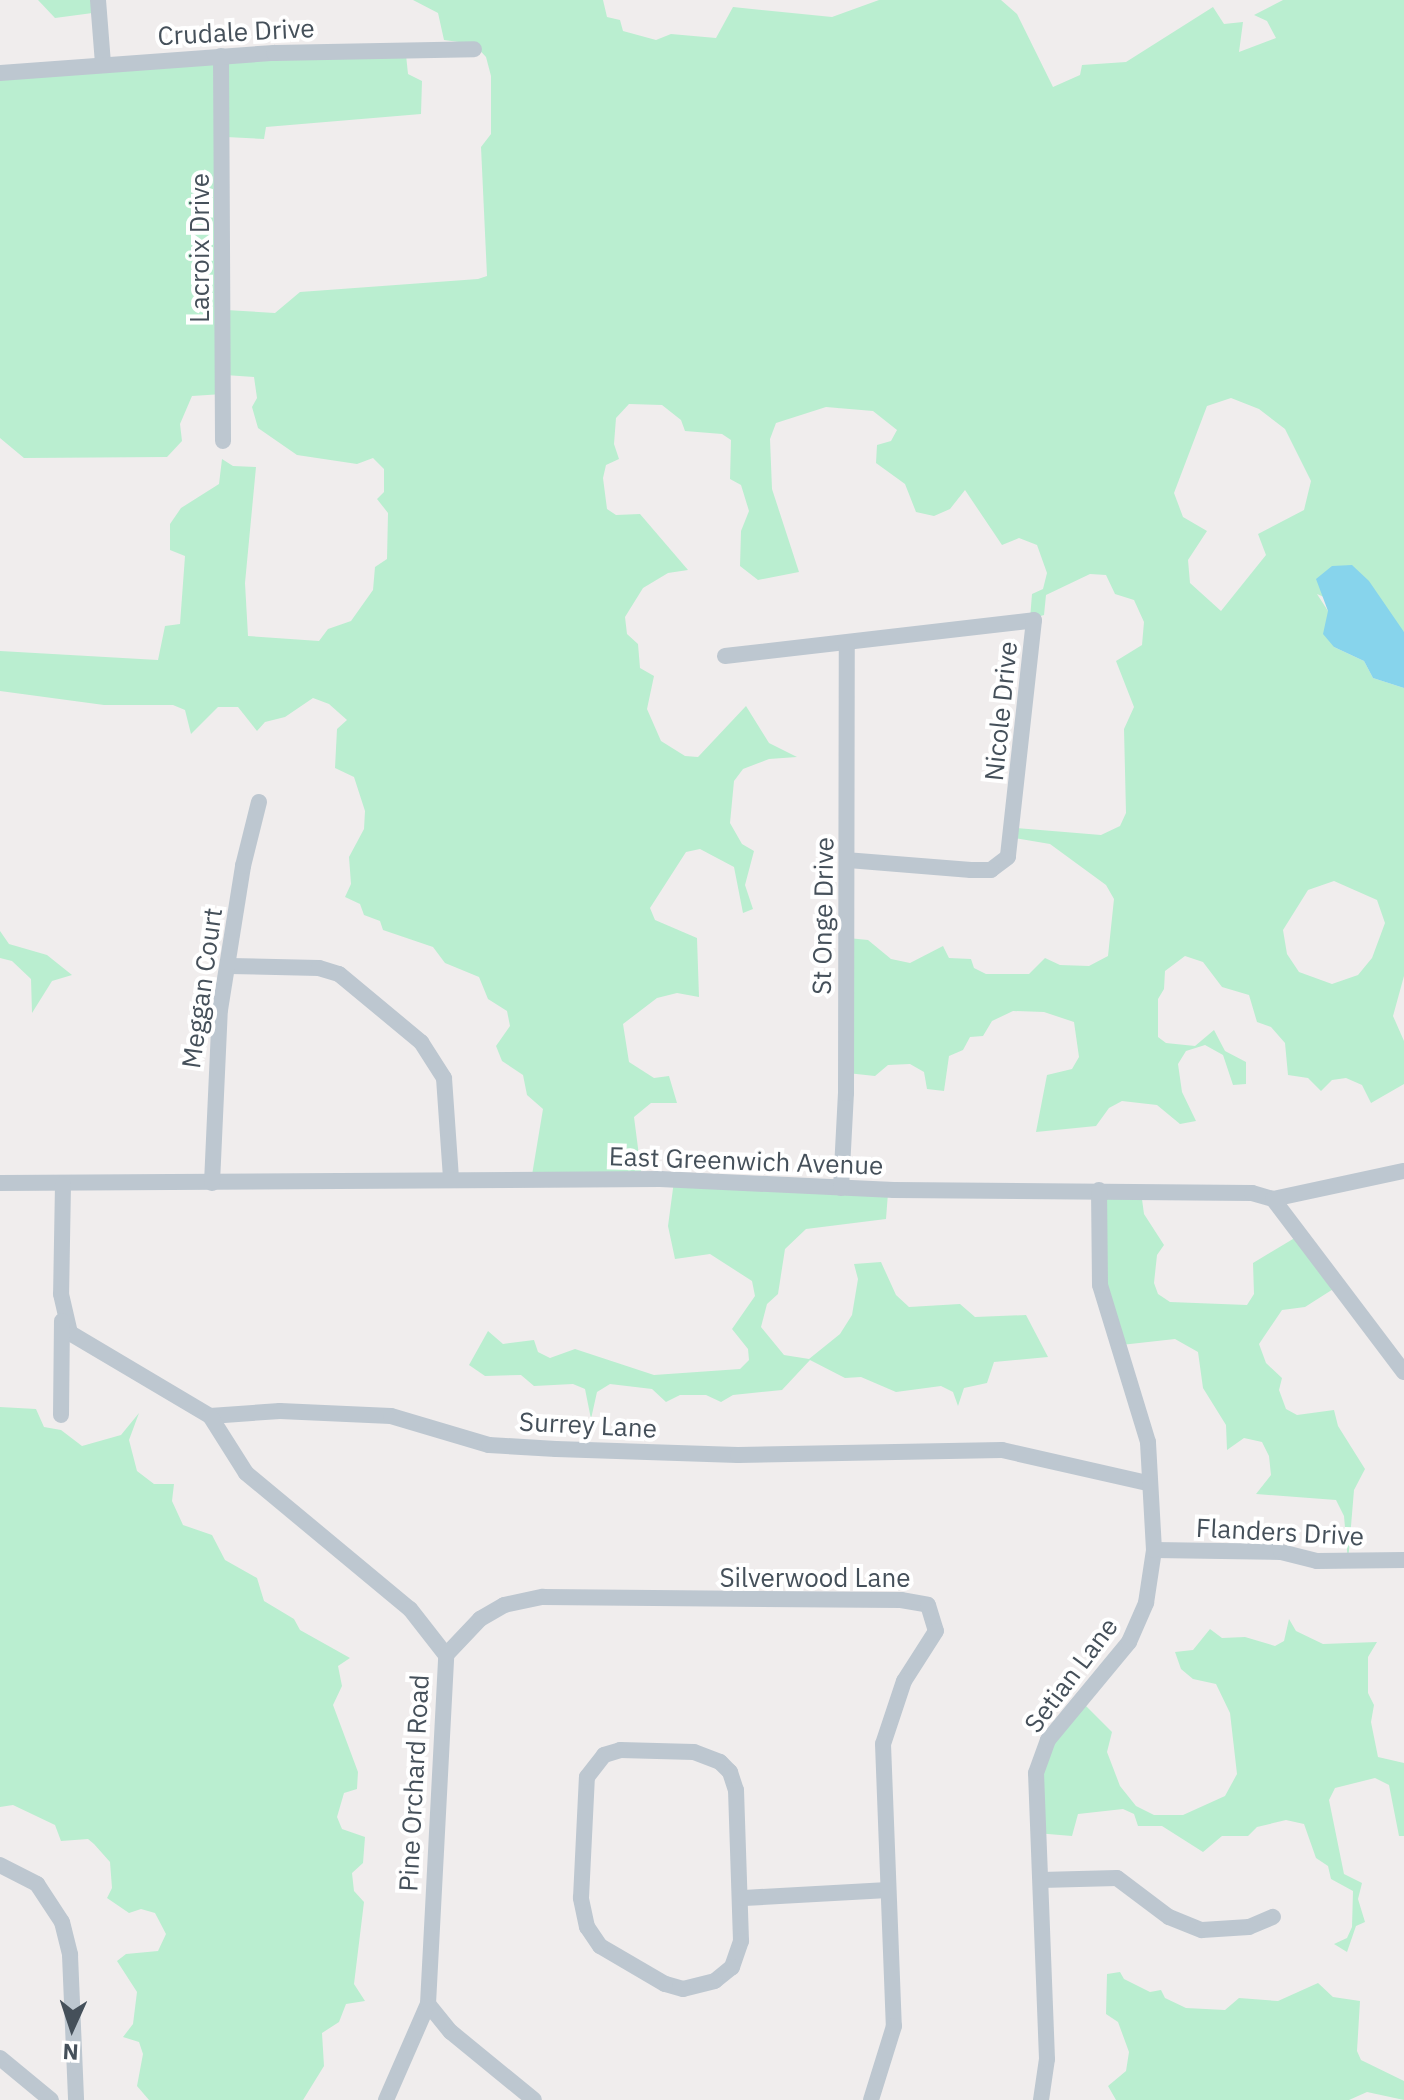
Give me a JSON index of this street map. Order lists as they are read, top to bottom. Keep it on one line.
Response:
{"streets":{"street":["Crudale Drive","Lacroix Drive","Nicole Drive","St Onge Drive","Meggan Court","East Greenwich Avenue","Surrey Lane","Flanders Drive","Silverwood Lane","Setian Lane","Pine Orchard Road"]},"crossings":[["Crudale Drive","Lacroix Drive"],["Nicole Drive","St Onge Drive"],["St Onge Drive","East Greenwich Avenue"],["Meggan Court","East Greenwich Avenue"],["East Greenwich Avenue","Setian Lane"],["Surrey Lane","Setian Lane"],["Surrey Lane","Pine Orchard Road"],["Flanders Drive","Setian Lane"],["Silverwood Lane","Pine Orchard Road"]],"north":"bottom"}
